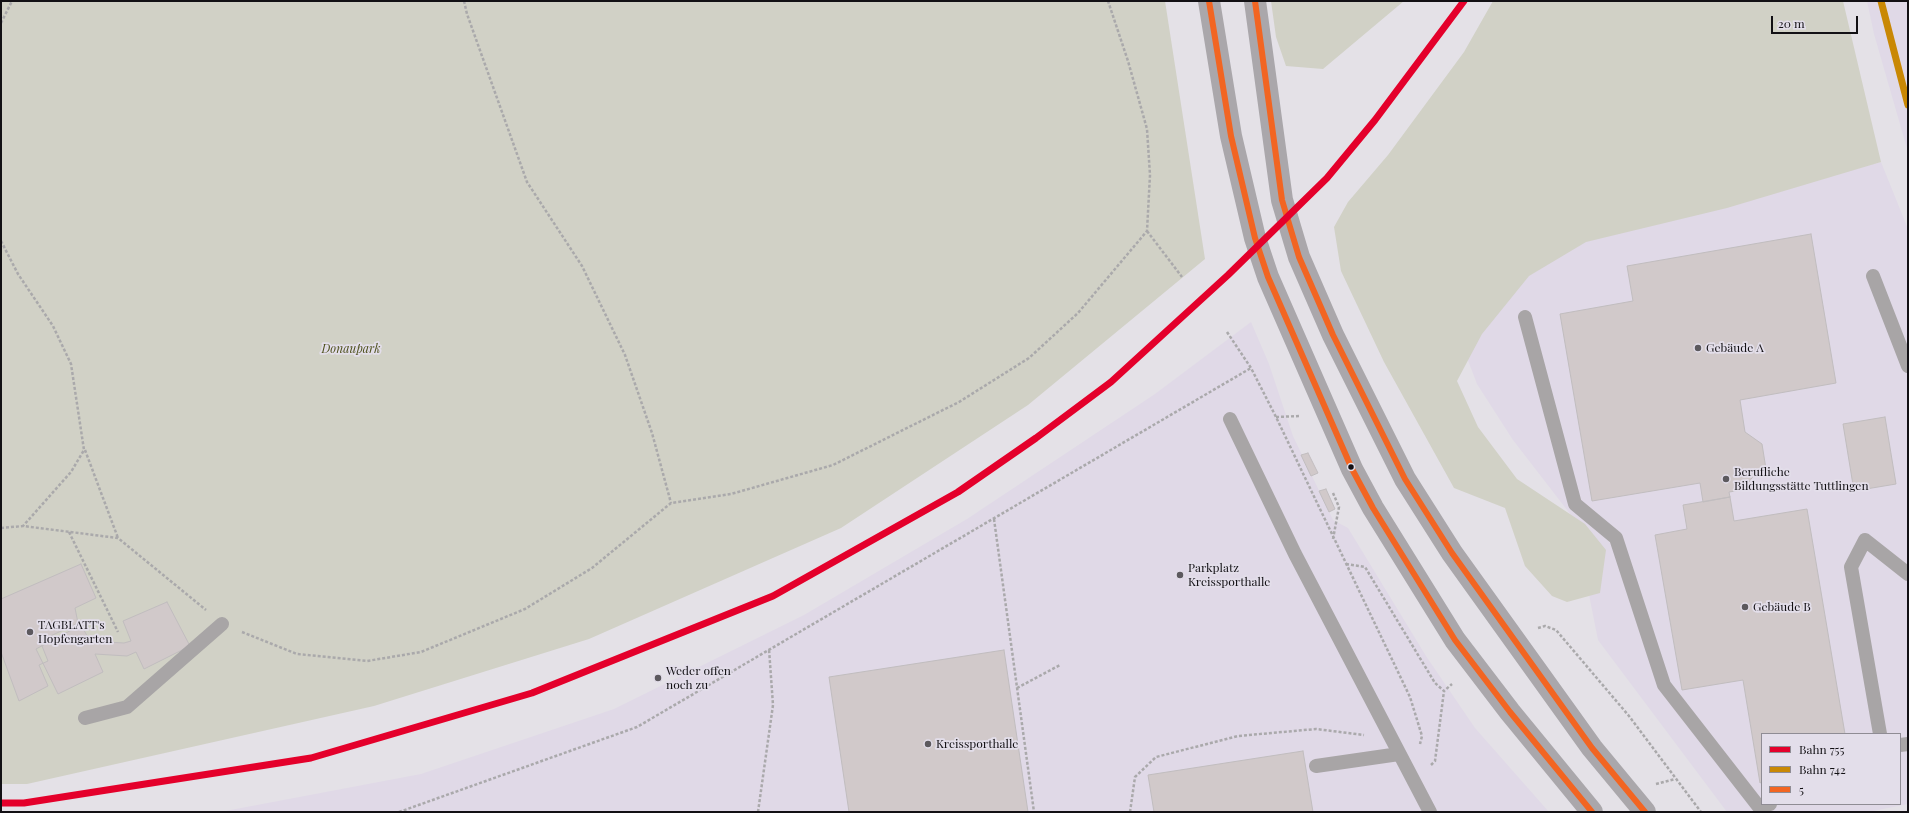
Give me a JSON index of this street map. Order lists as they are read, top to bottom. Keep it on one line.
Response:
{"parks":["Donaupark"],"places":["Gebäude A","Berufliche Bildungsstätte Tuttlingen","Parkplatz Kreissporthalle","Gebäude B","TAGBLATT's Hopfengarten","Weder offen noch zu","Kreissporthalle"],"lines":["rail line 755","rail line 742","transit line 5"],"legend":["Bahn 755","Bahn 742","5"],"scale_bar":"20 m"}
